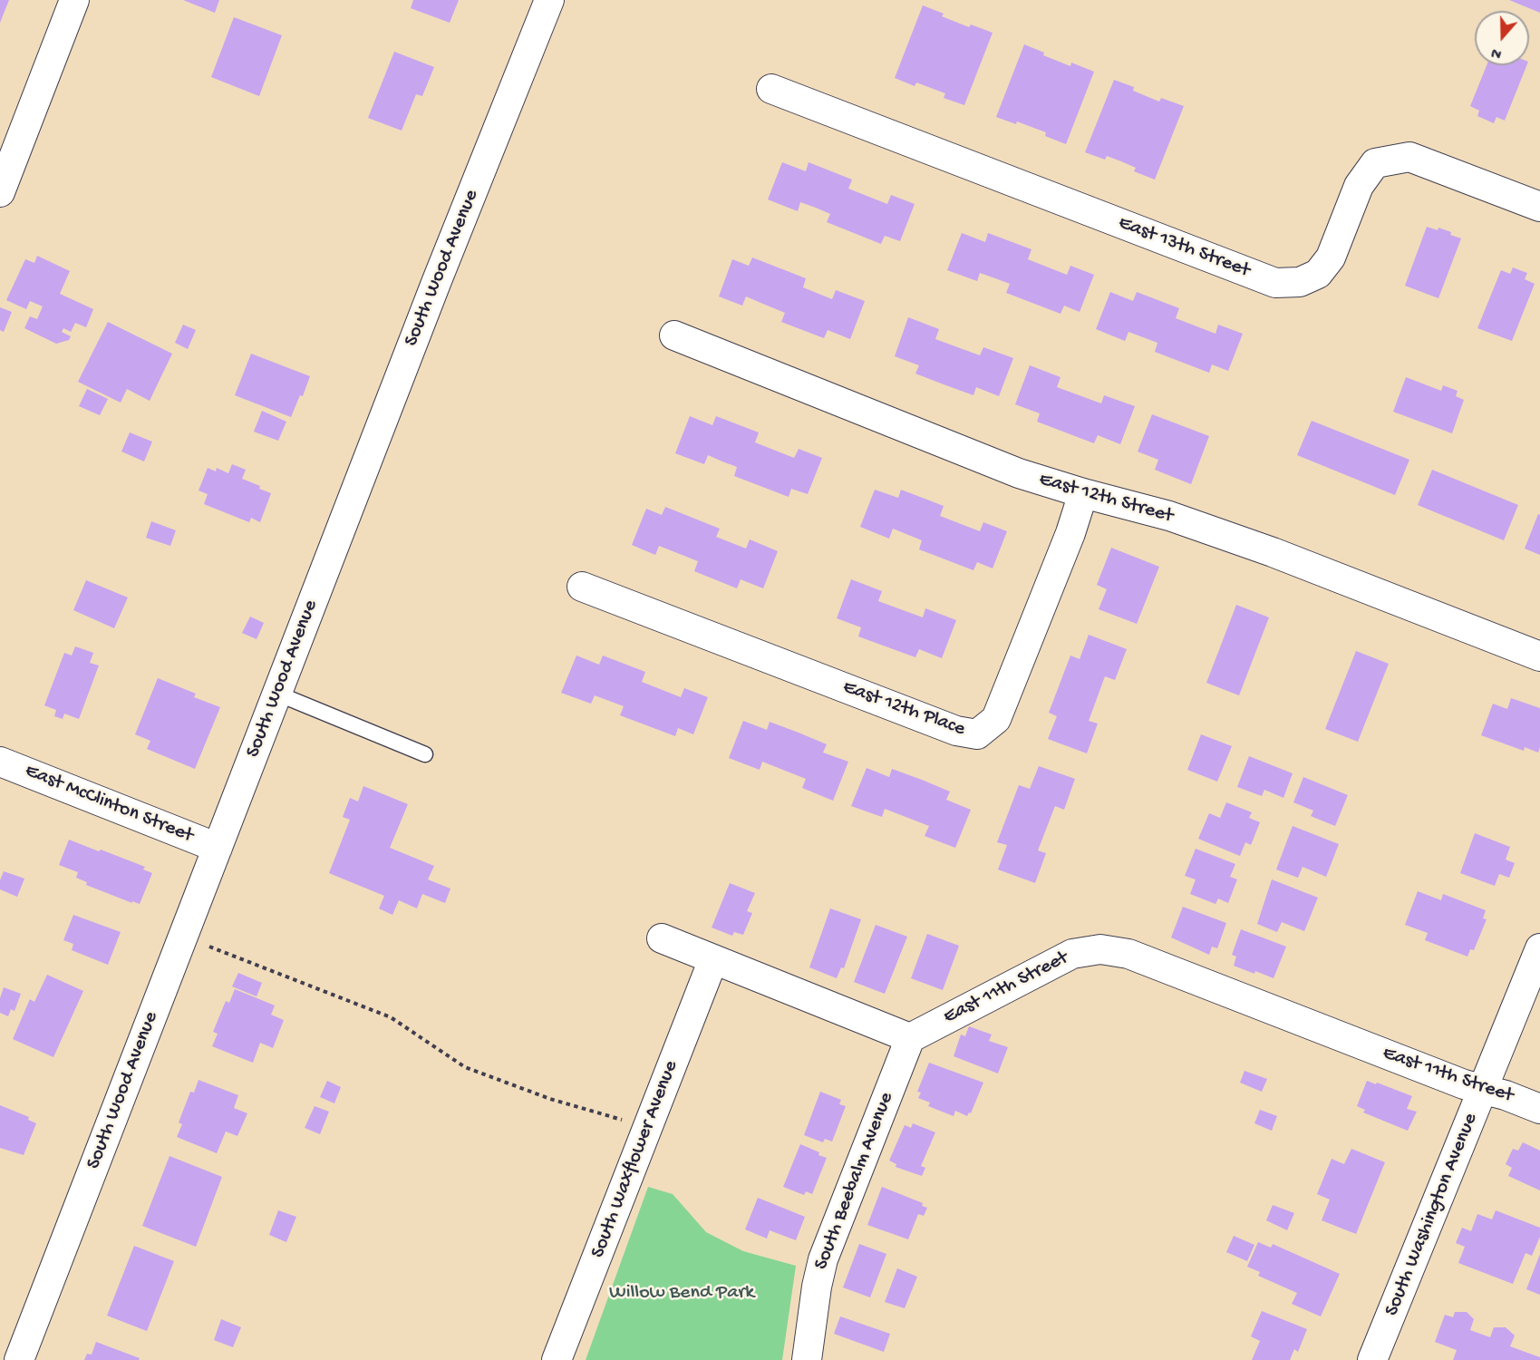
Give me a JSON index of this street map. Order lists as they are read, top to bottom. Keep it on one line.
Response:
{"streets":{"street":["East 13th Street","South Wood Avenue","East 12th Street","East 12th Place","East McClinton Street","East 11th Street","South Waxflower Avenue","South Beebalm Avenue","South Washington Avenue"]},"crossings":[["South Wood Avenue","East McClinton Street"],["East 12th Street","East 12th Place"],["East 11th Street","South Beebalm Avenue"],["East 11th Street","South Washington Avenue"]],"parks":["Willow Bend Park"],"north":"bottom"}
